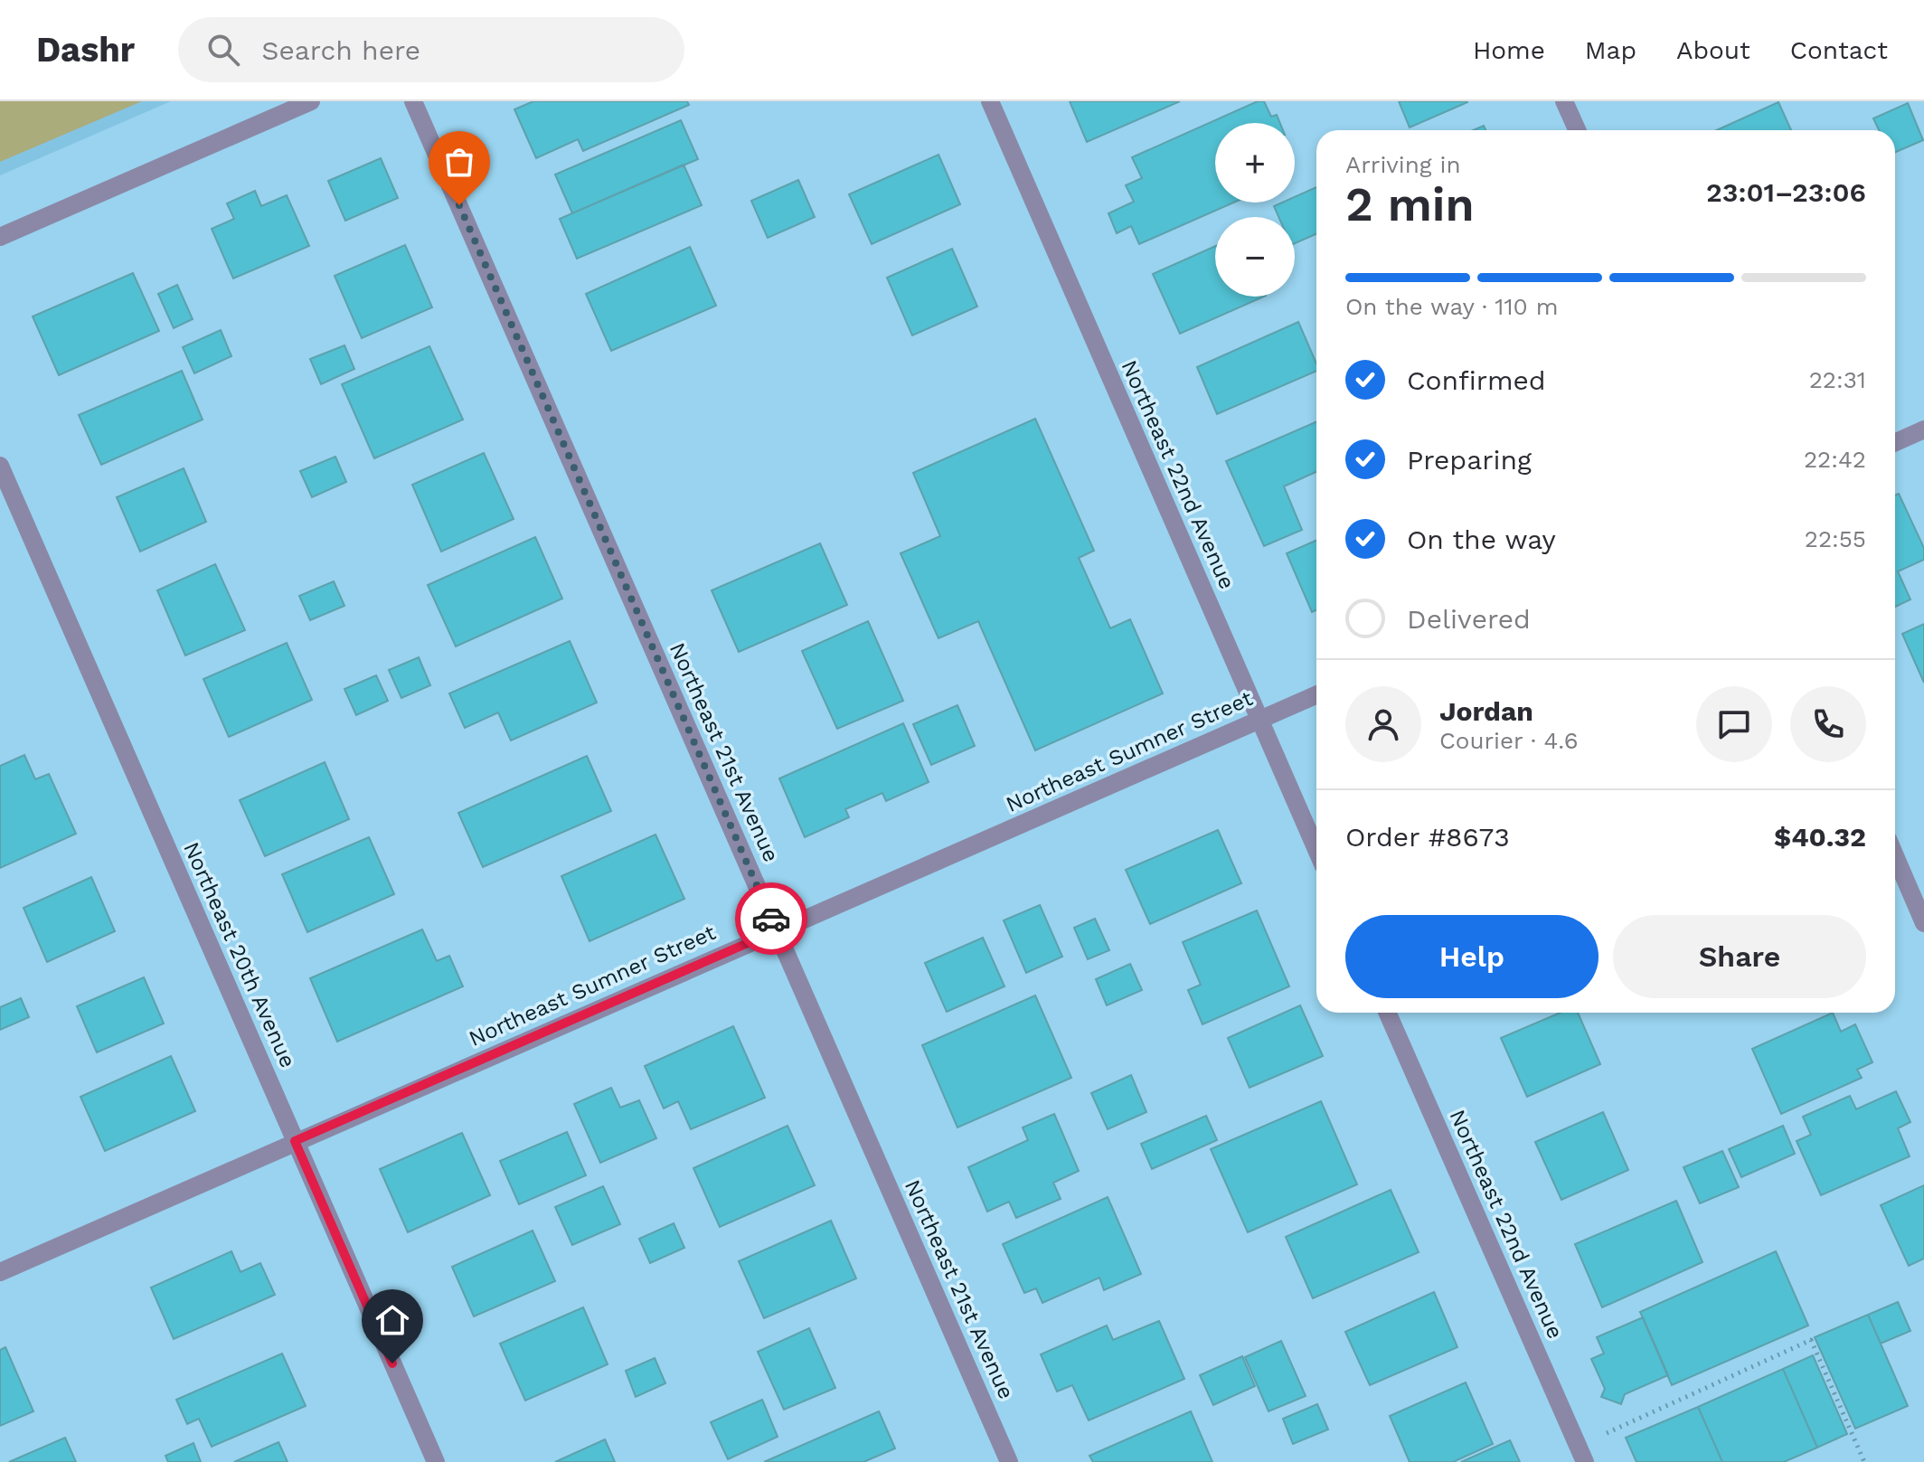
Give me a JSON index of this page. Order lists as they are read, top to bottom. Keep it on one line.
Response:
{"streets":{"street":["Northeast 22nd Avenue","Northeast Sumner Street","Northeast 21st Avenue","Northeast 20th Avenue"]},"crossings":[["Northeast 22nd Avenue","Northeast Sumner Street"],["Northeast Sumner Street","Northeast 21st Avenue"],["Northeast Sumner Street","Northeast 20th Avenue"]],"page":{"header":"Dashr","search":"Search here","nav":["Home","Map","About","Contact"],"map_buttons":["+","−"],"heading":["2 min","Arriving in","23:01–23:06"],"panel":["Jordan","Courier · 4.6","Order #8673","$40.32"],"bar":"On the way · 110 m","list":[["Confirmed","22:31"],["Preparing","22:42"],["On the way","22:55"],"Delivered"],"buttons":["Help","Share"]}}
